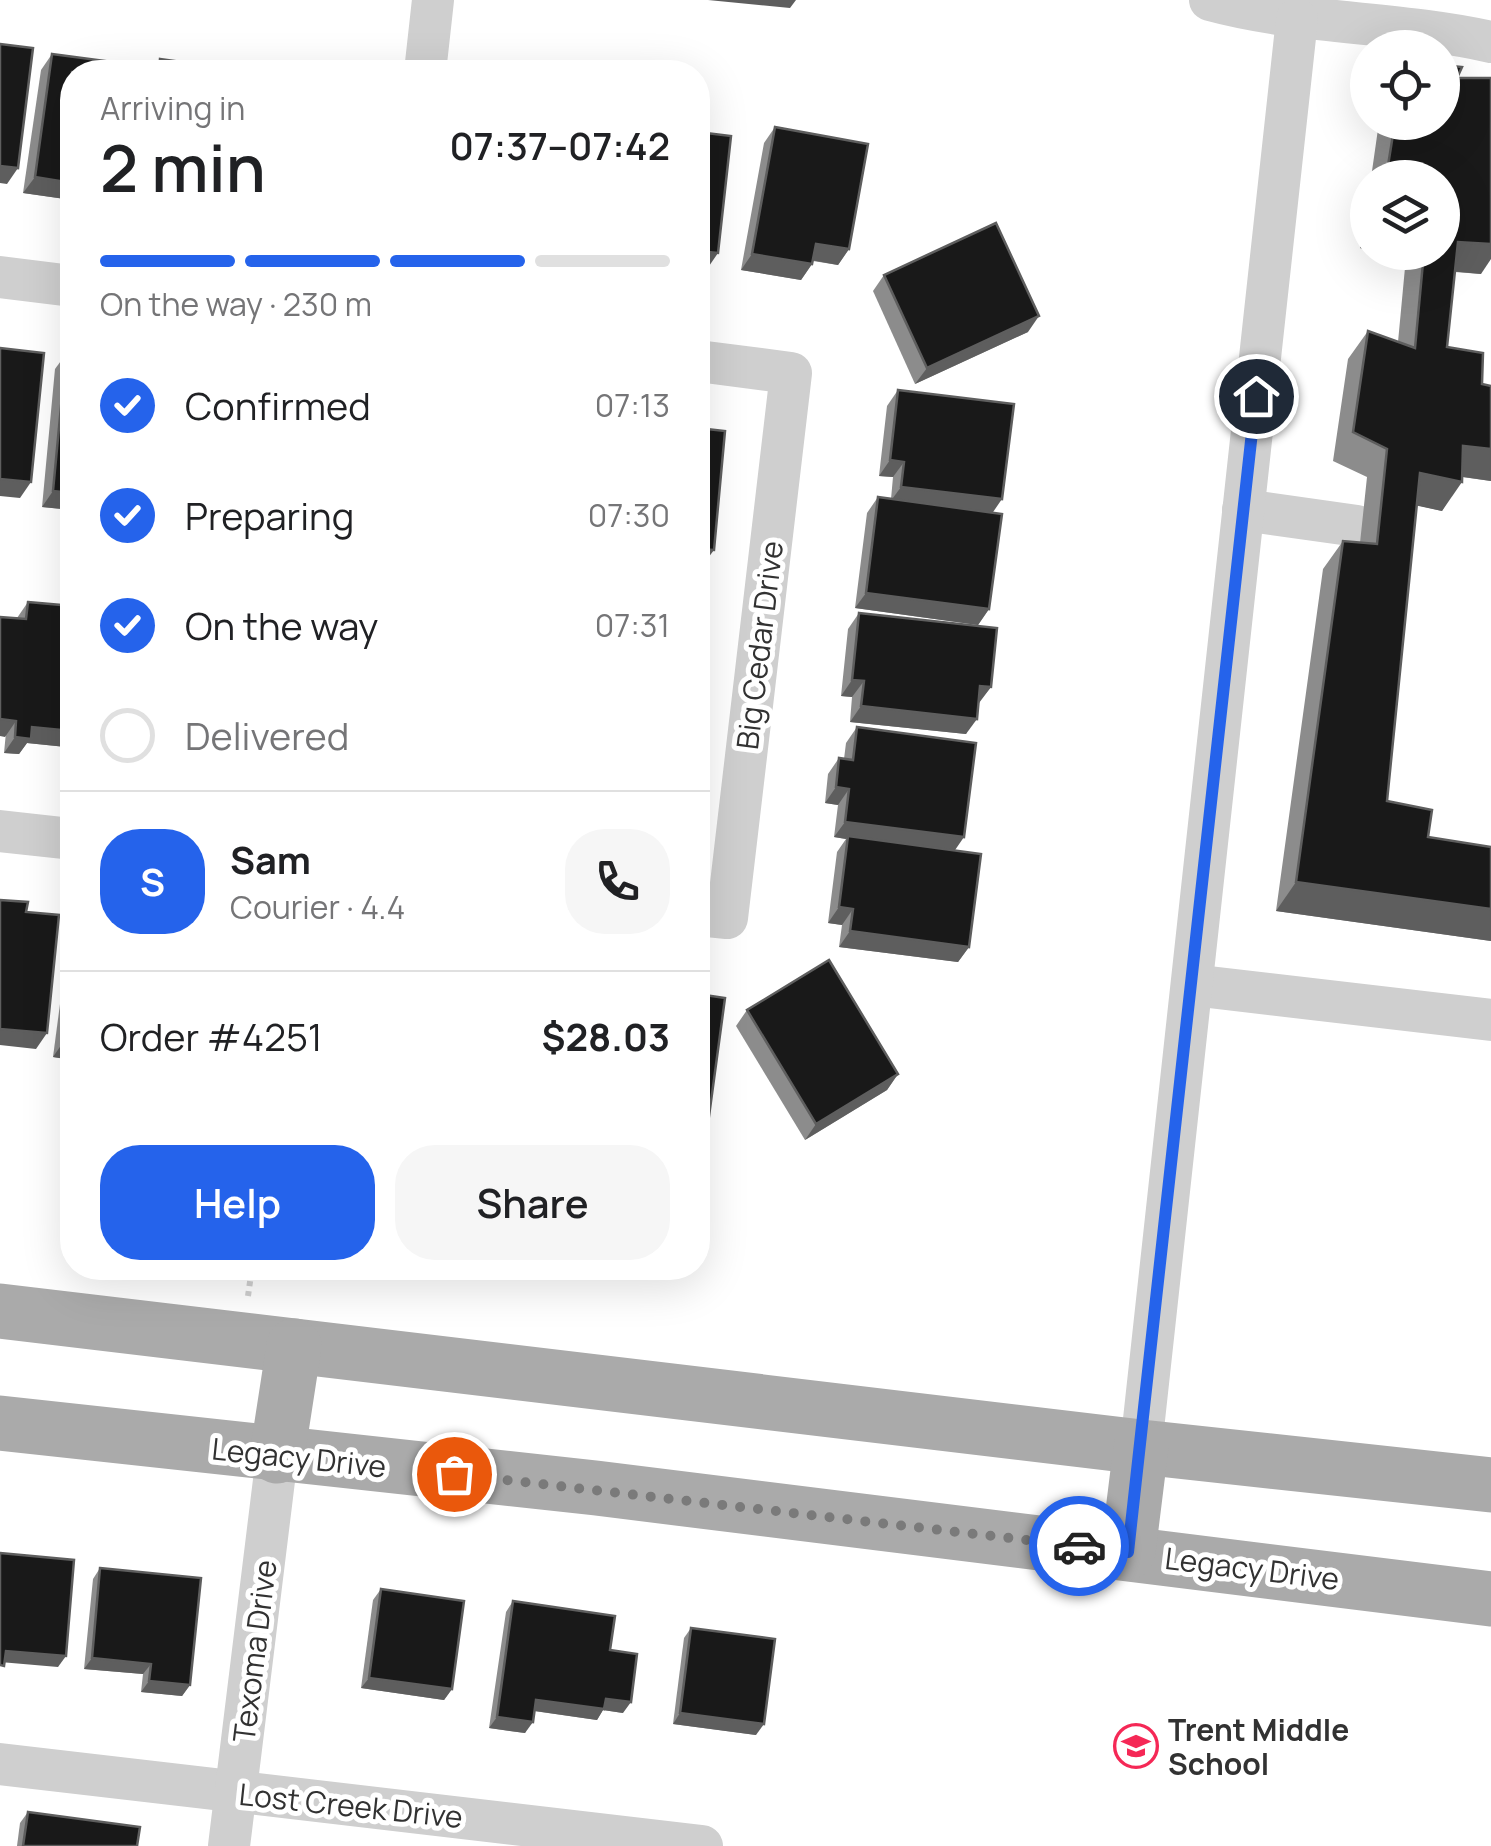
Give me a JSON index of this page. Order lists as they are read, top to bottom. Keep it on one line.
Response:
{"streets":{"main road":["Legacy Drive"],"street":["Big Cedar Drive","Texoma Drive","Lost Creek Drive"]},"crossings":[["Legacy Drive","Texoma Drive"],["Texoma Drive","Lost Creek Drive"]],"places":{"school or university":["Trent Middle School"]},"page":{"heading":["2 min","Arriving in","07:37–07:42"],"panel":["Sam","Courier · 4.4","Order #4251","$28.03"],"bar":"On the way · 230 m","list":[["Confirmed","07:13"],["Preparing","07:30"],["On the way","07:31"],"Delivered"],"round":"S","buttons":["Help","Share"]}}
